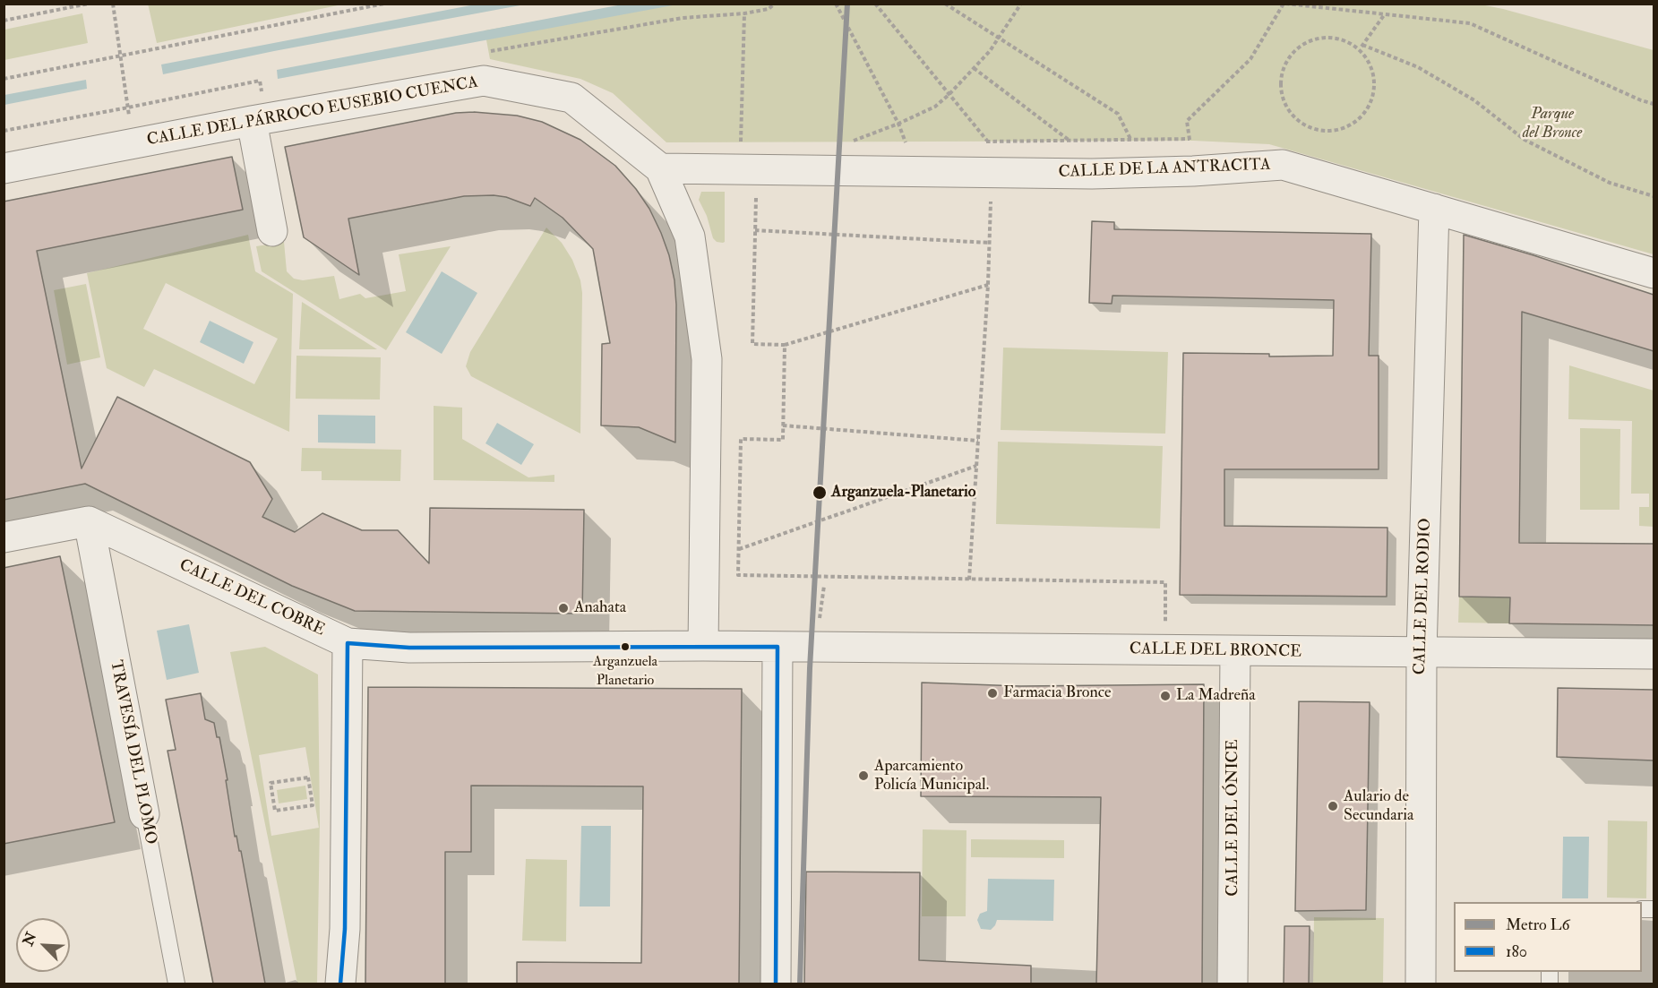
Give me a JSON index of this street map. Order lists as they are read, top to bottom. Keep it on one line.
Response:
{"streets":{"street":["CALLE DEL PÁRROCO EUSEBIO CUENCA","CALLE DE LA ANTRACITA","CALLE DEL RODIO","CALLE DEL COBRE","CALLE DEL BRONCE","TRAVESÍA DEL PLOMO","CALLE DEL ÓNICE"]},"crossings":[["CALLE DEL PÁRROCO EUSEBIO CUENCA","CALLE DE LA ANTRACITA"],["CALLE DEL PÁRROCO EUSEBIO CUENCA","CALLE DEL COBRE"],["CALLE DE LA ANTRACITA","CALLE DEL RODIO"],["CALLE DEL RODIO","CALLE DEL BRONCE"],["CALLE DEL COBRE","CALLE DEL BRONCE"],["CALLE DEL COBRE","TRAVESÍA DEL PLOMO"],["CALLE DEL BRONCE","CALLE DEL ÓNICE"]],"parks":["Parque del Bronce"],"places":["Arganzuela-Planetario","Anahata","Arganzuela Planetario","Farmacia Bronce","La Madreña","Aparcamiento Policía Municipal.","Aulario de Secundaria"],"lines":["metro line L6","transit line 180"],"legend":["Metro L6","180"],"north":"top left"}
